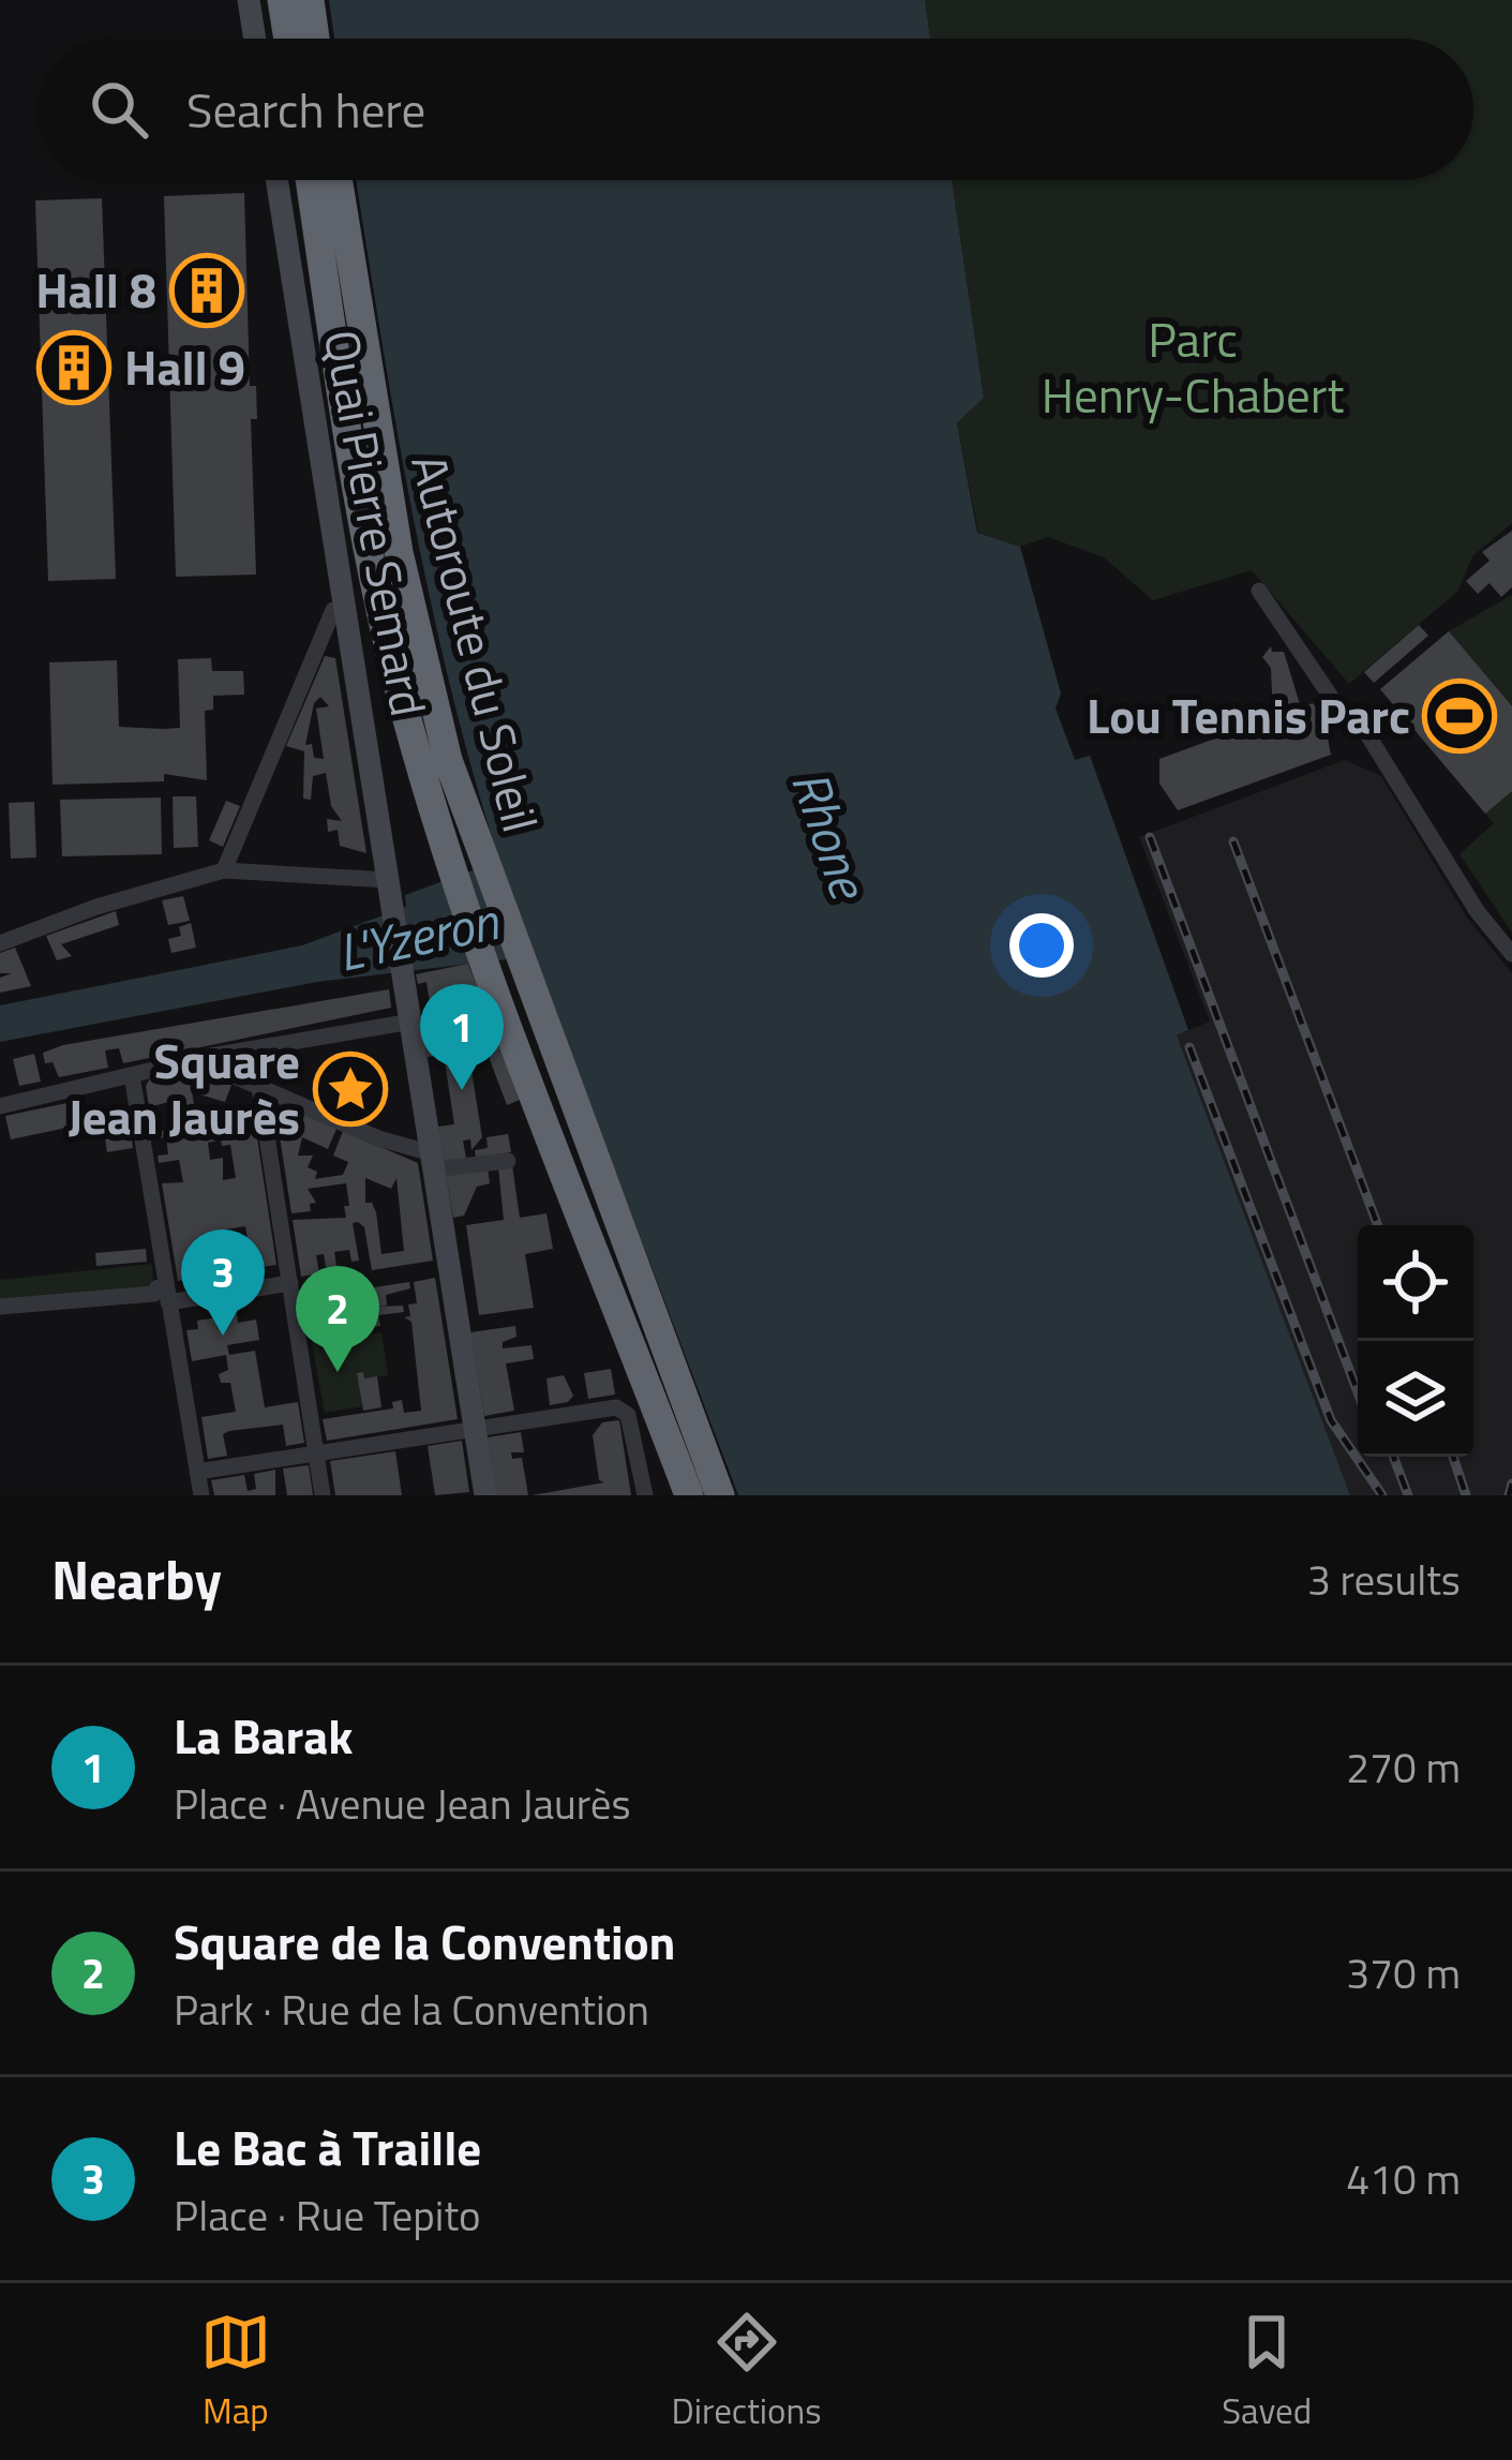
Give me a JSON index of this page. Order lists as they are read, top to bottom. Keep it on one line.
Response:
{"streets":{"highway":["Autoroute du Soleil"],"main road":["Quai Pierre Semard"]},"water":["Rhone","L'Yzeron"],"parks":["Parc Henry-Chabert"],"places":{"building":["Hall 8","Hall 9"],"sports":["Lou Tennis Parc"],"place":["Square Jean Jaurès"]},"page":{"search":"Search here","pins":["1","3","2"],"heading":["Nearby","3 results"],"list":[{"mark":"1","name":"La Barak","note":"Place · Avenue Jean Jaurès","value":"270 m"},{"mark":"2","name":"Square de la Convention","note":"Park · Rue de la Convention","value":"370 m"},{"mark":"3","name":"Le Bac à Traille","note":"Place · Rue Tepito","value":"410 m"}],"nav":["Map","Directions","Saved"]}}
